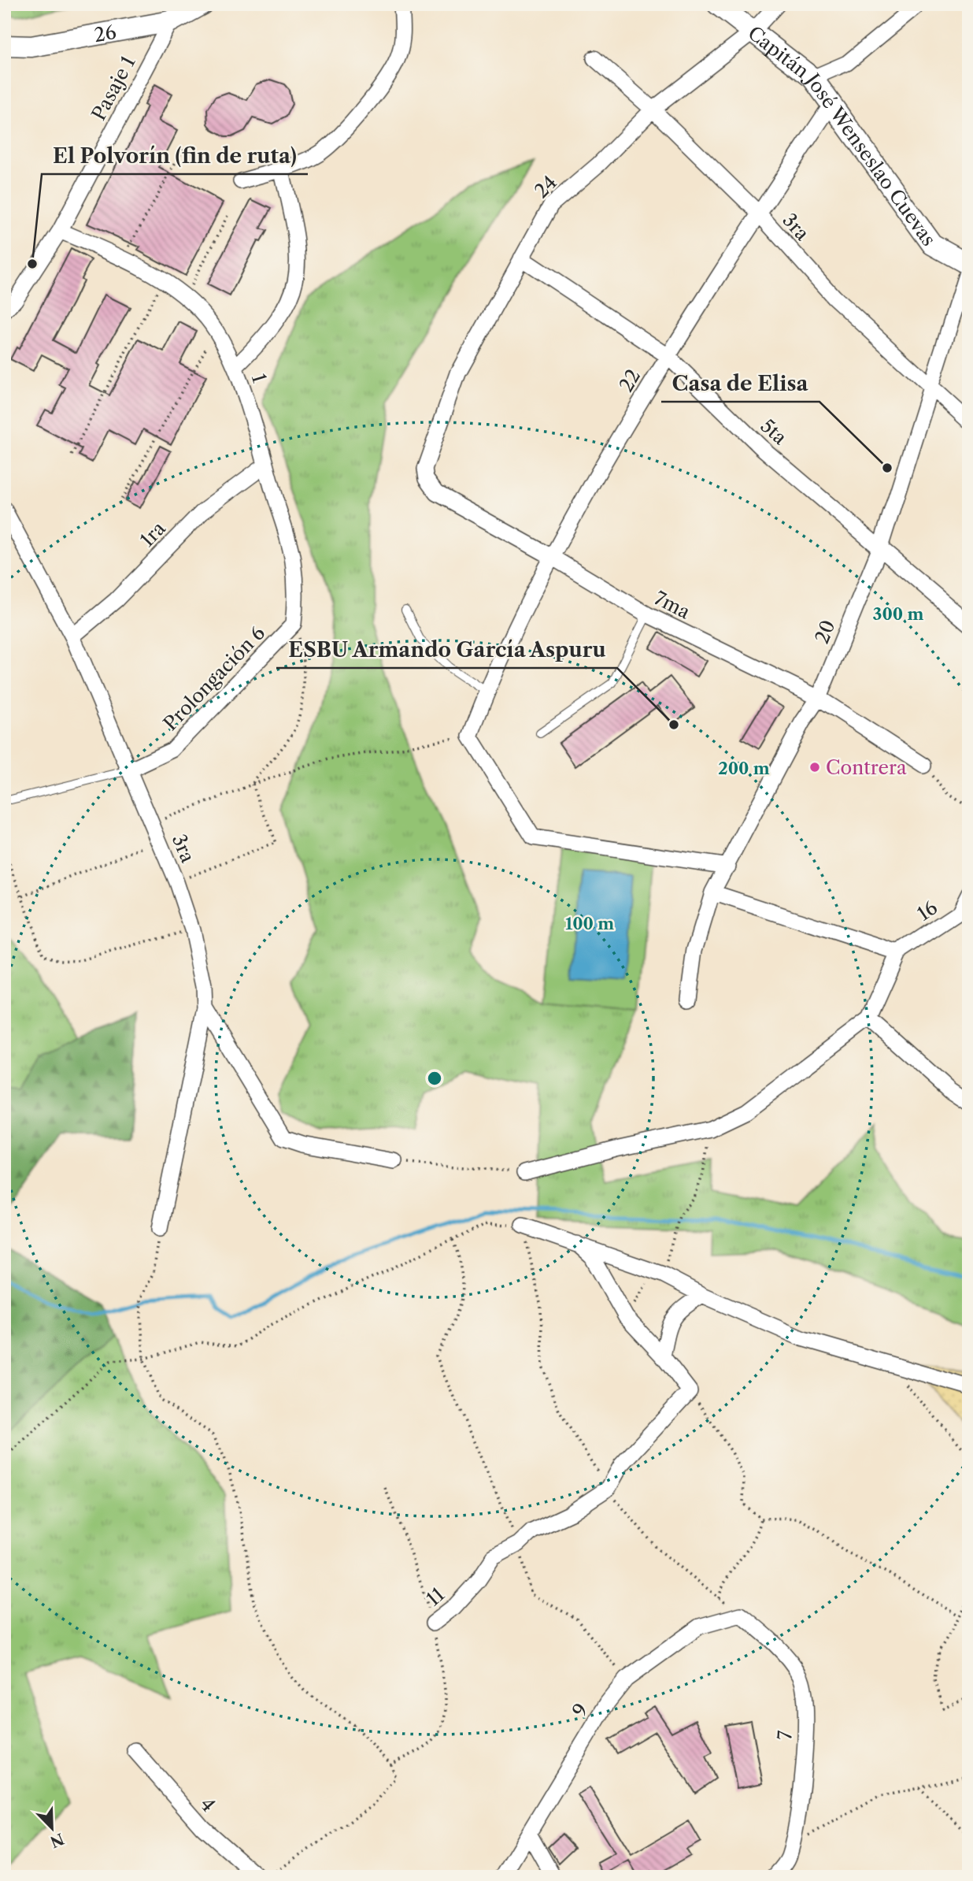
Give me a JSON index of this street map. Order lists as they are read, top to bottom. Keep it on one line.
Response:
{"streets":{"street":["26","Pasaje 1","Capitán José Wenseslao Cuevas","24","3ra","1","22","5ta","1ra","7ma","20","Prolongación 6","16","11","9","7","4"]},"crossings":[["26","Pasaje 1"],["Pasaje 1","1"],["Capitán José Wenseslao Cuevas","24"],["Capitán José Wenseslao Cuevas","22"],["Capitán José Wenseslao Cuevas","20"],["24","3ra"],["24","5ta"],["24","7ma"],["3ra","22"],["3ra","1ra"],["3ra","20"],["3ra","Prolongación 6"],["1","1ra"],["1","Prolongación 6"],["22","5ta"],["22","7ma"],["5ta","20"],["7ma","20"],["9","7"]],"places":["El Polvorín (fin de ruta)","Casa de Elisa","ESBU Armando García Aspuru","Contrera"],"north":"bottom right","rings":["300 m","200 m","100 m"]}
